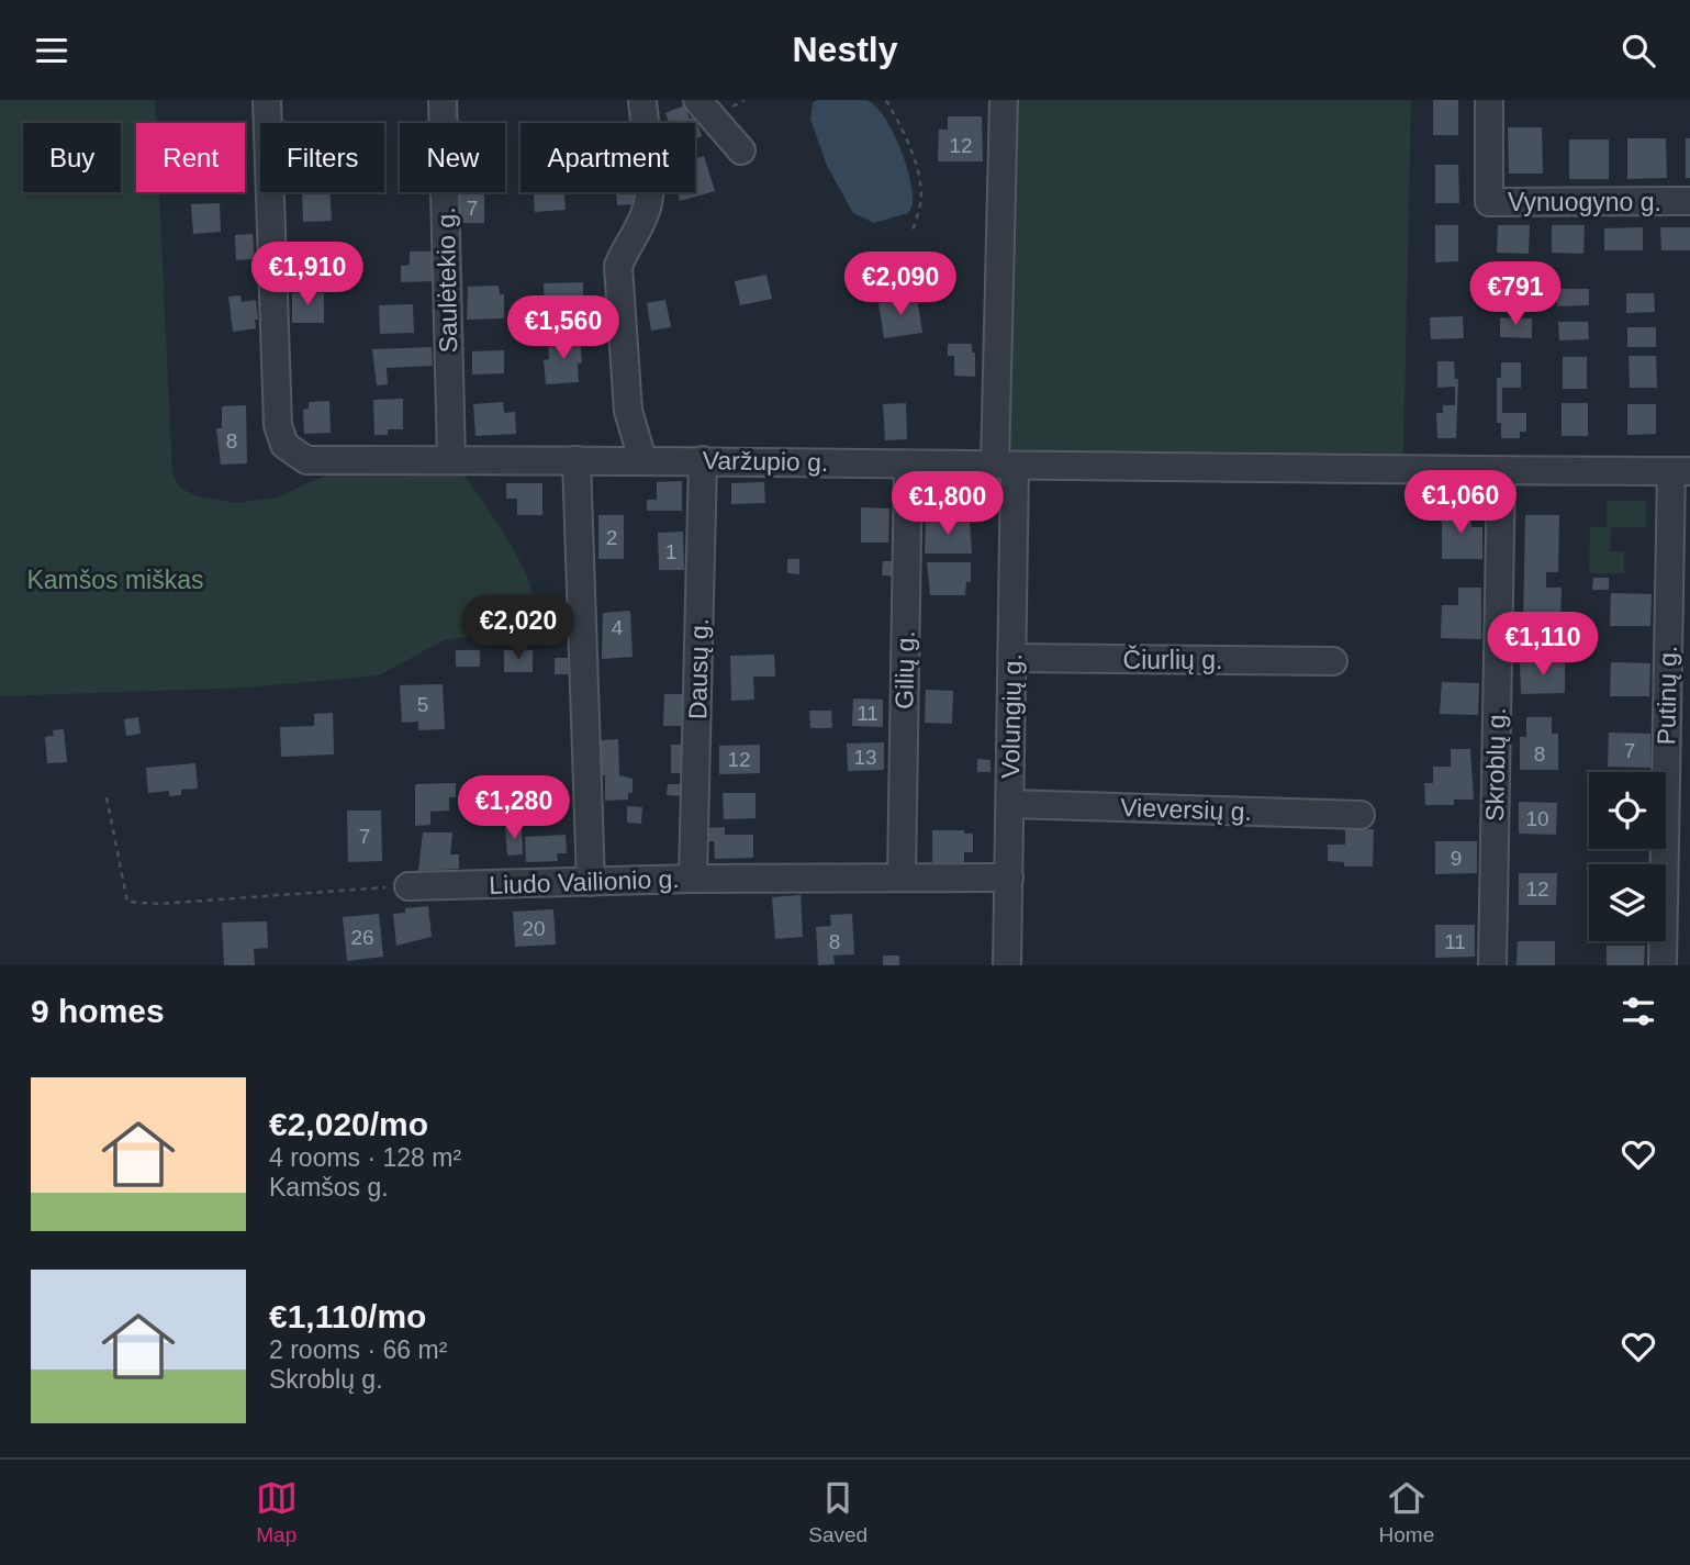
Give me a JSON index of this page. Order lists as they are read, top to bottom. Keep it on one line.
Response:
{"streets":{"street":["Vynuogyno g.","Saulėtekio g.","Varžupio g.","Čiurlių g.","Dausų g.","Gilių g.","Putinų g.","Volungių g.","Skroblų g.","Vieversių g.","Liudo Vailionio g."]},"crossings":[["Saulėtekio g.","Varžupio g."],["Varžupio g.","Dausų g."],["Varžupio g.","Gilių g."],["Varžupio g.","Putinų g."],["Varžupio g.","Volungių g."],["Varžupio g.","Skroblų g."],["Čiurlių g.","Volungių g."],["Dausų g.","Liudo Vailionio g."],["Gilių g.","Liudo Vailionio g."],["Volungių g.","Vieversių g."],["Volungių g.","Liudo Vailionio g."]],"parks":["Kamšos miškas"],"house_numbers":["12","7","8","2","1","4","5","11","7","8","13","12","10","7","9","12","20","26","8","11"],"page":{"header":"Nestly","chip":["Buy","Rent","Filters","New","Apartment"],"price":["€1,910","€2,090","€791","€1,560","€1,060","€1,800","€2,020","€1,110","€1,280"],"heading":"9 homes","list":[{"name":"€2,020/mo","note":"4 rooms · 128 m² · Kamšos g."},{"name":"€1,110/mo","note":"2 rooms · 66 m² · Skroblų g."}],"tabs":["Map","Saved","Home"]}}
